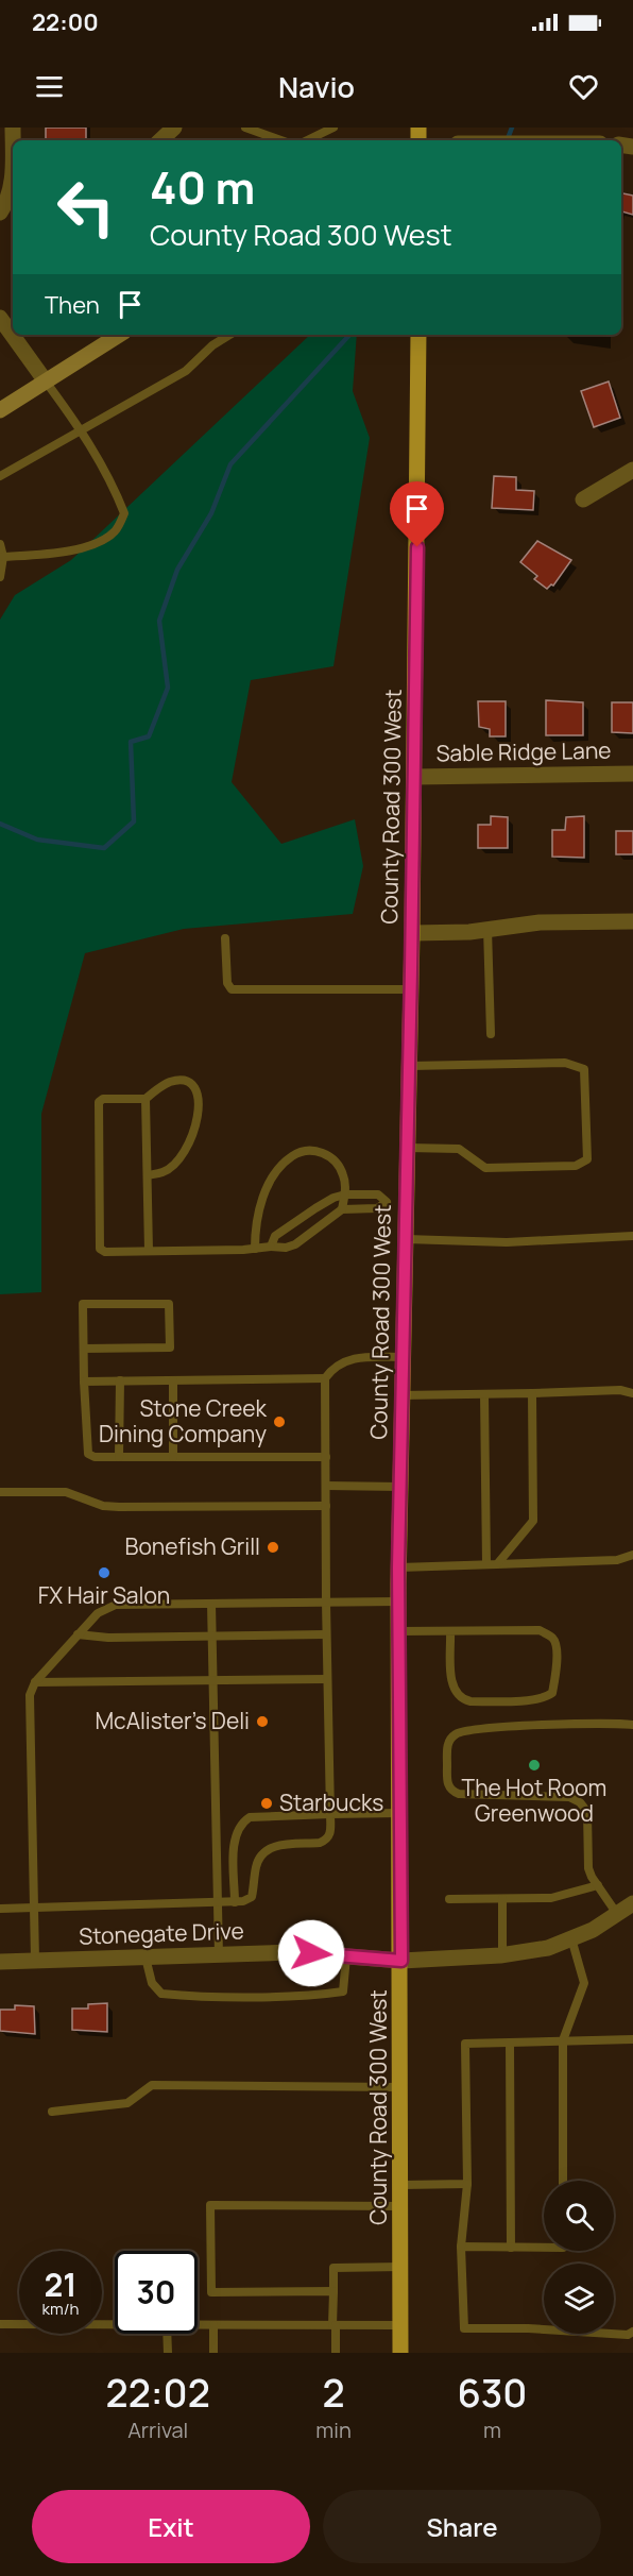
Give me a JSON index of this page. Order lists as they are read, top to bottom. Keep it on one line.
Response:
{"streets":{"main road":["County Road 300 West"],"street":["Sable Ridge Lane","Stonegate Drive"]},"crossings":[["Sable Ridge Lane","County Road 300 West"],["County Road 300 West","Stonegate Drive"]],"places":["Stone Creek Dining Company","Bonefish Grill","FX Hair Salon","McAlister's Deli","The Hot Room Greenwood","Starbucks"],"page":{"status":"22:00","header":"Navio","turn":["40 m","County Road 300 West"],"then":"Then","speed":"21 km/h","limit":"30","eta":["22:02","Arrival","2","min","630","m"],"buttons":["Exit","Share"]}}
